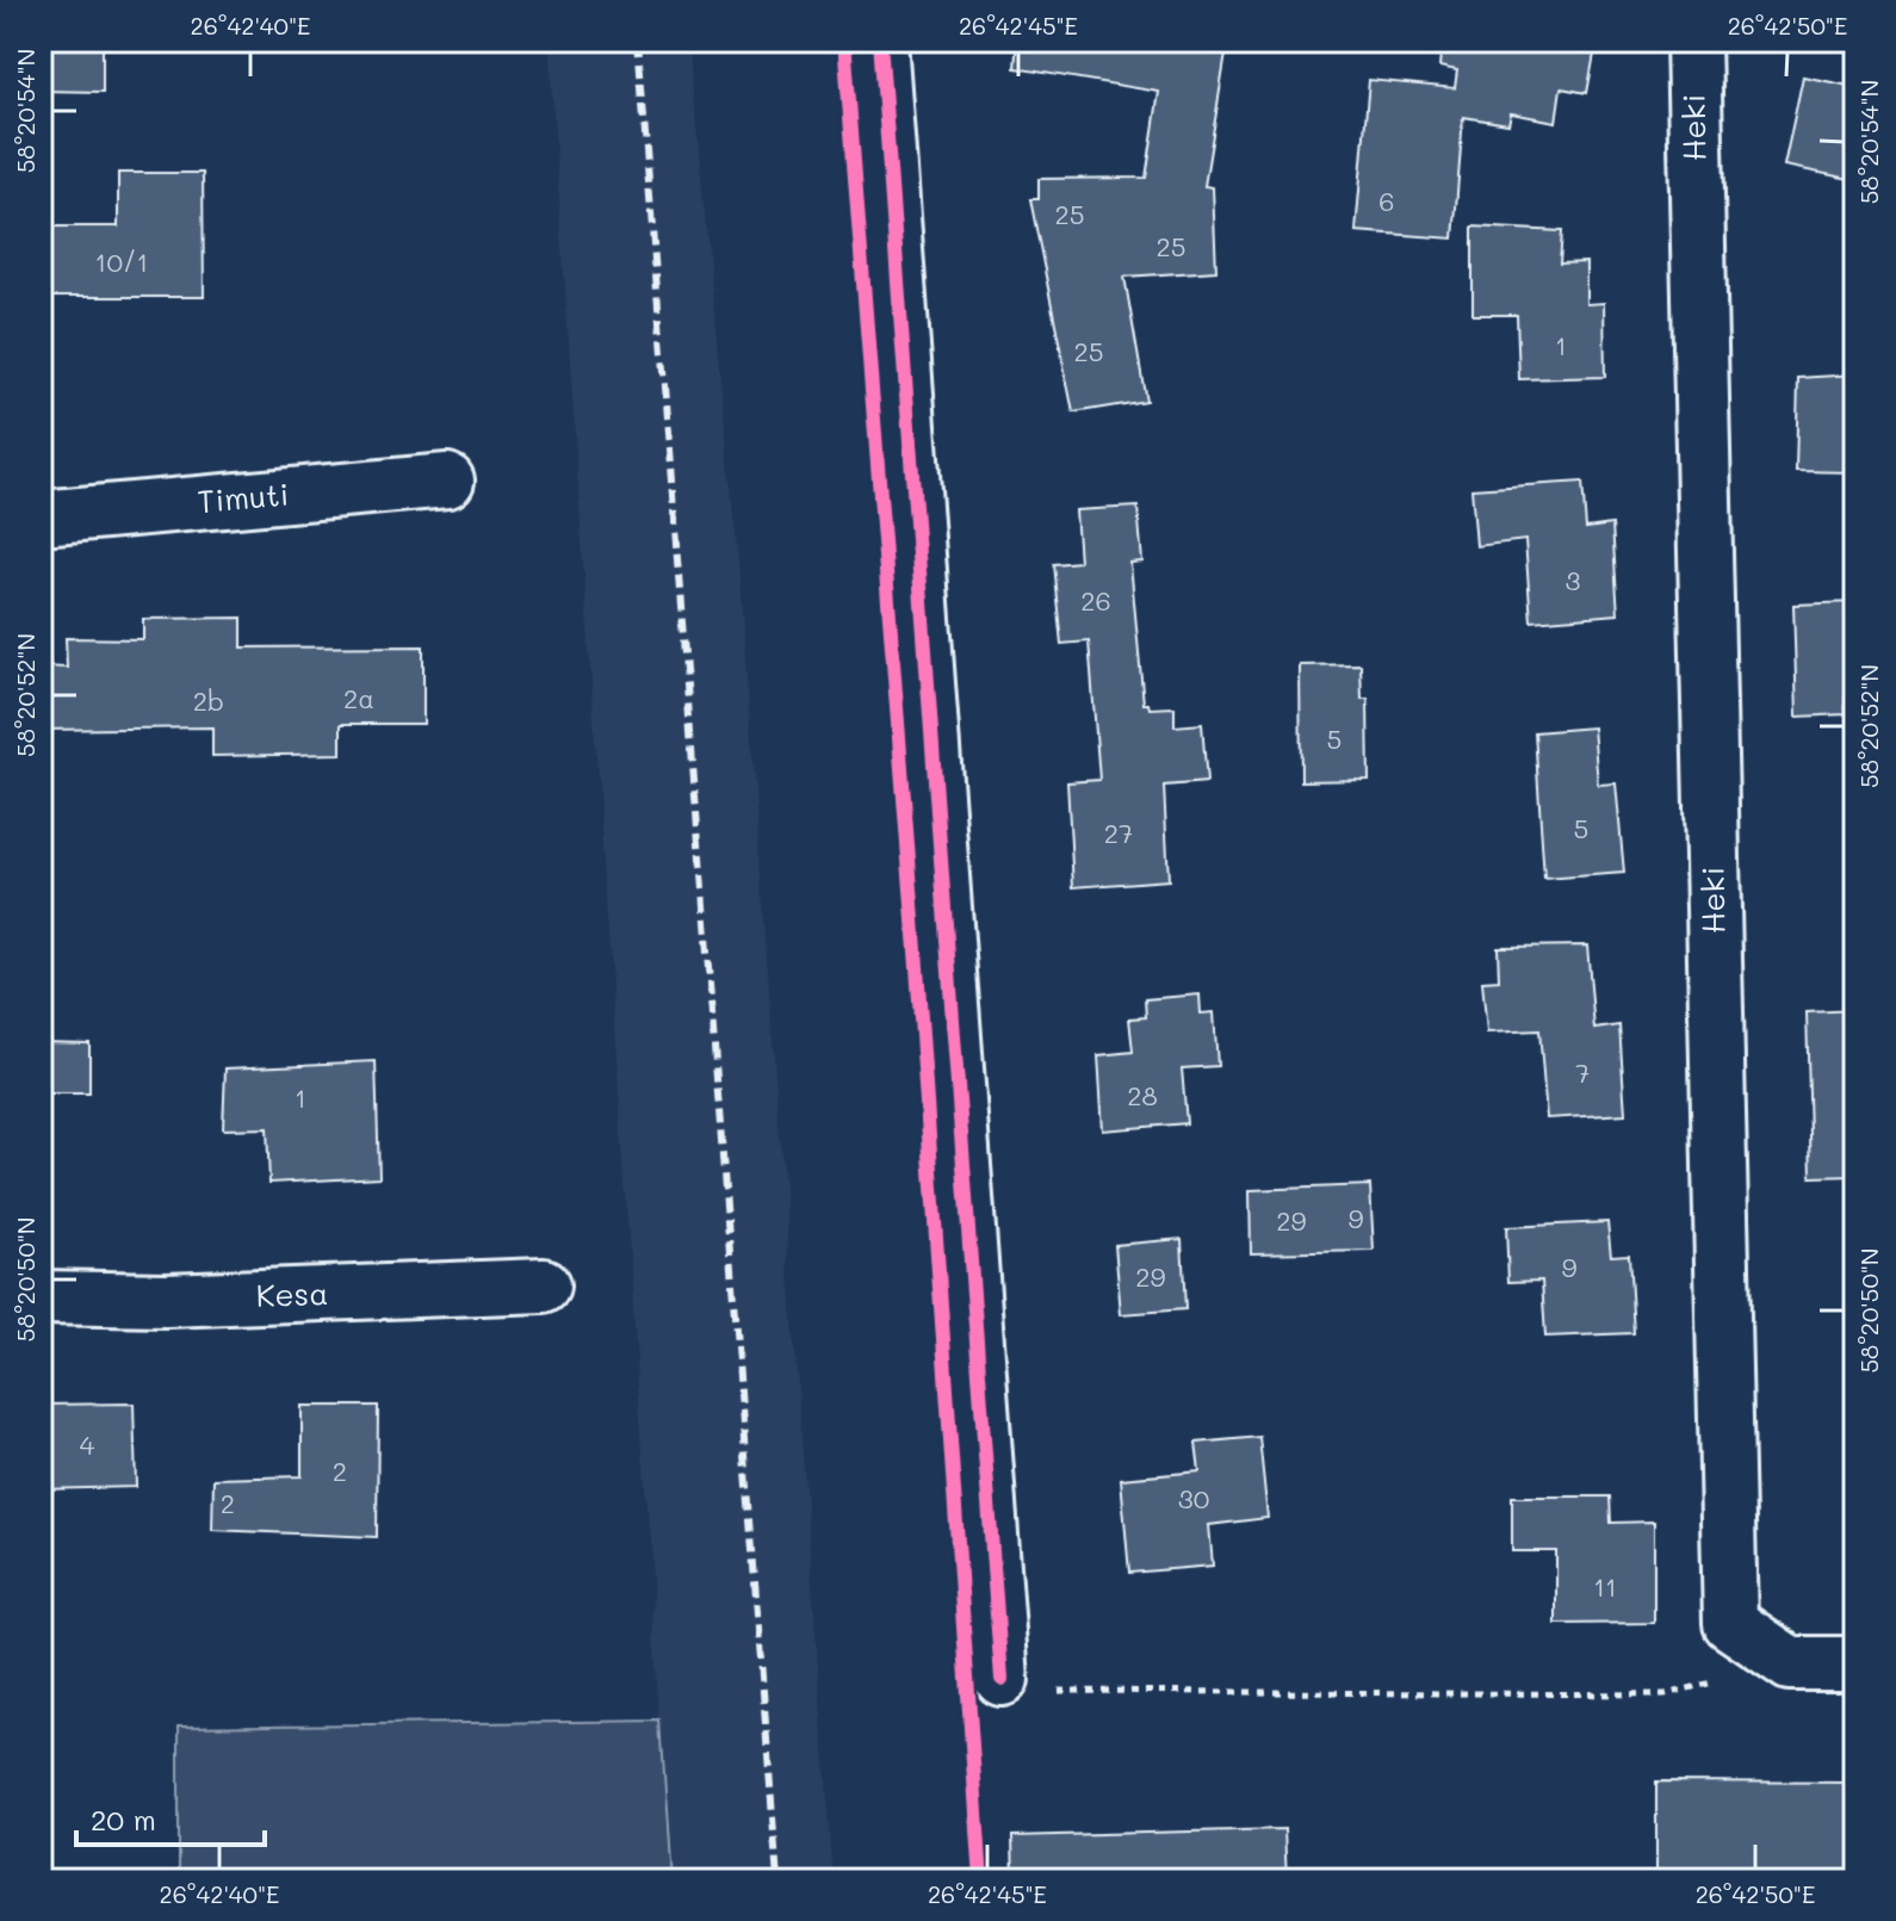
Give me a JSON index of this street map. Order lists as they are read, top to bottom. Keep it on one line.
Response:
{"streets":{"street":["Heki","Timuti","Kesa"]},"house_numbers":["6","25","25","10/1","1","25","3","26","2a","2b","5","5","27","7","28","1","9","29","9","29","4","2","30","2","11"],"scale_bar":"20 m","coordinates":["26°42'40\"E","26°42'45\"E","26°42'50\"E","58°20'54\"N","58°20'52\"N","58°20'50\"N"]}
